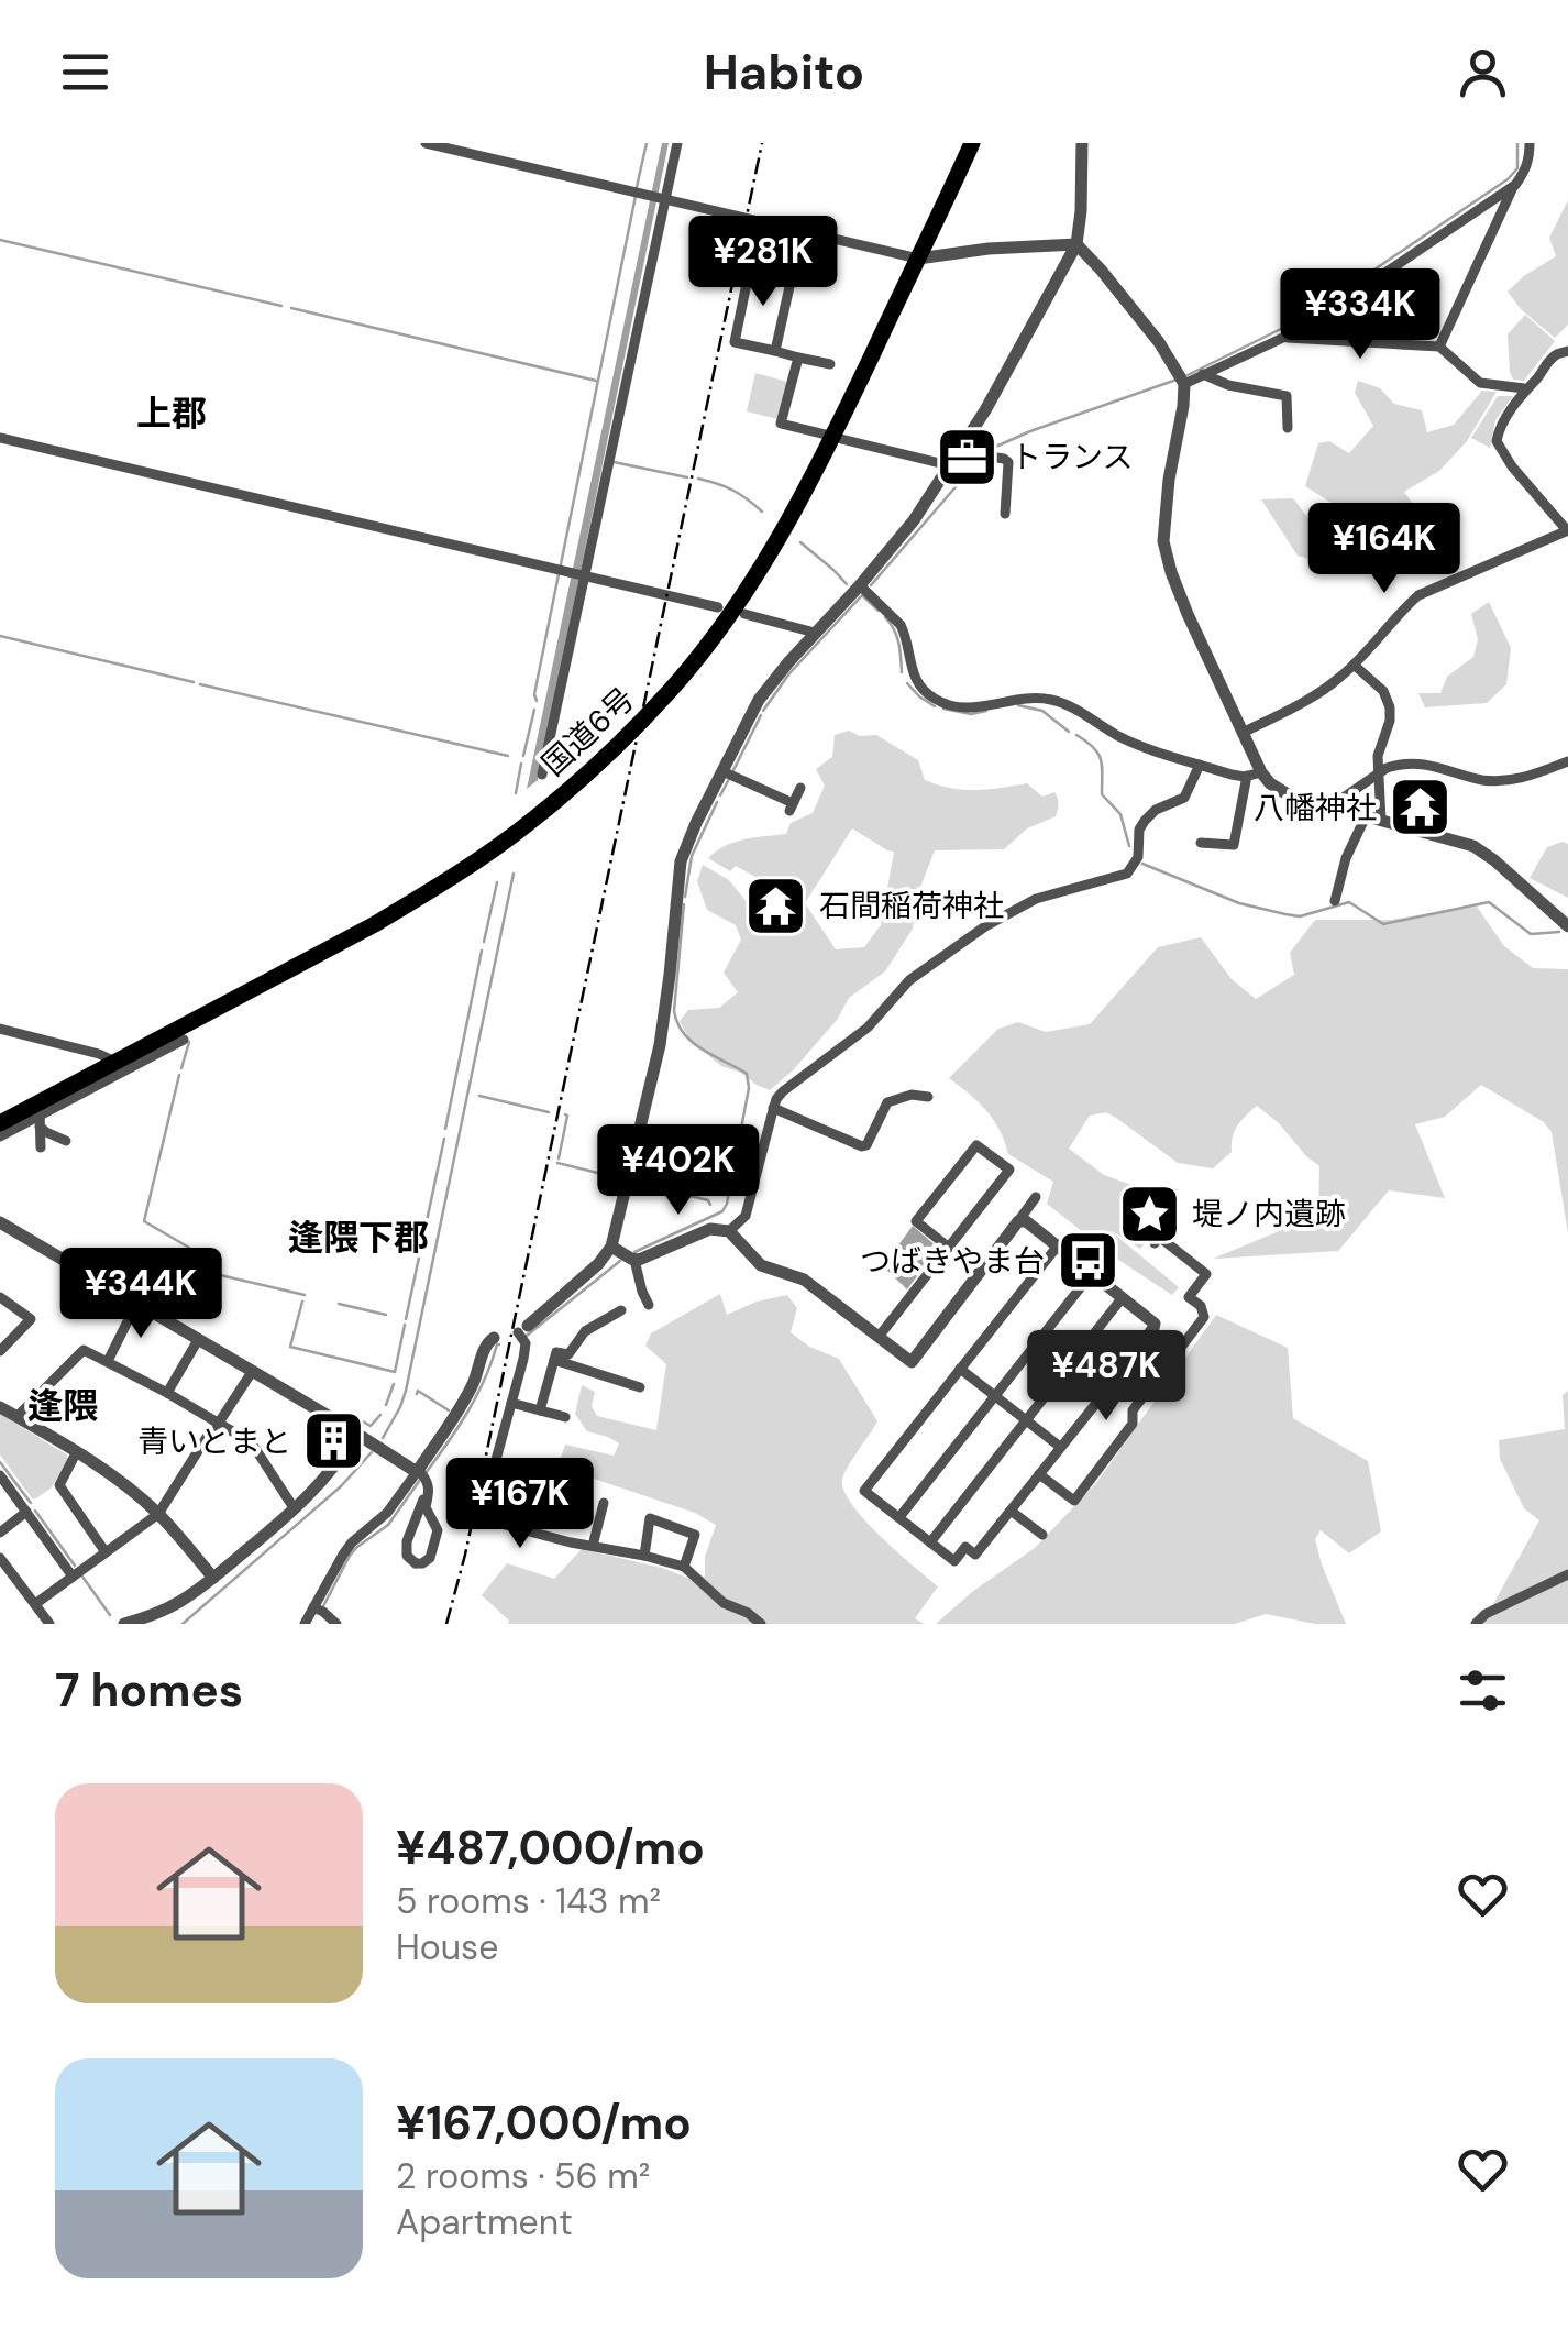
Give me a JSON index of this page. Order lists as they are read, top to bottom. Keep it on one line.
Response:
{"streets":{"highway":["国道6号"]},"districts":["上郡","逢隈下郡","逢隈"],"places":{"office":["トランス"],"temple":["八幡神社","石間稲荷神社"],"place":["堤ノ内遺跡"],"bus stop":["つばきやま台"],"building":["青いとまと"]},"page":{"header":"Habito","price":["¥281K","¥334K","¥164K","¥402K","¥344K","¥487K","¥167K"],"heading":"7 homes","list":[{"name":"¥487,000/mo","note":"5 rooms · 143 m² · House"},{"name":"¥167,000/mo","note":"2 rooms · 56 m² · Apartment"}]}}
